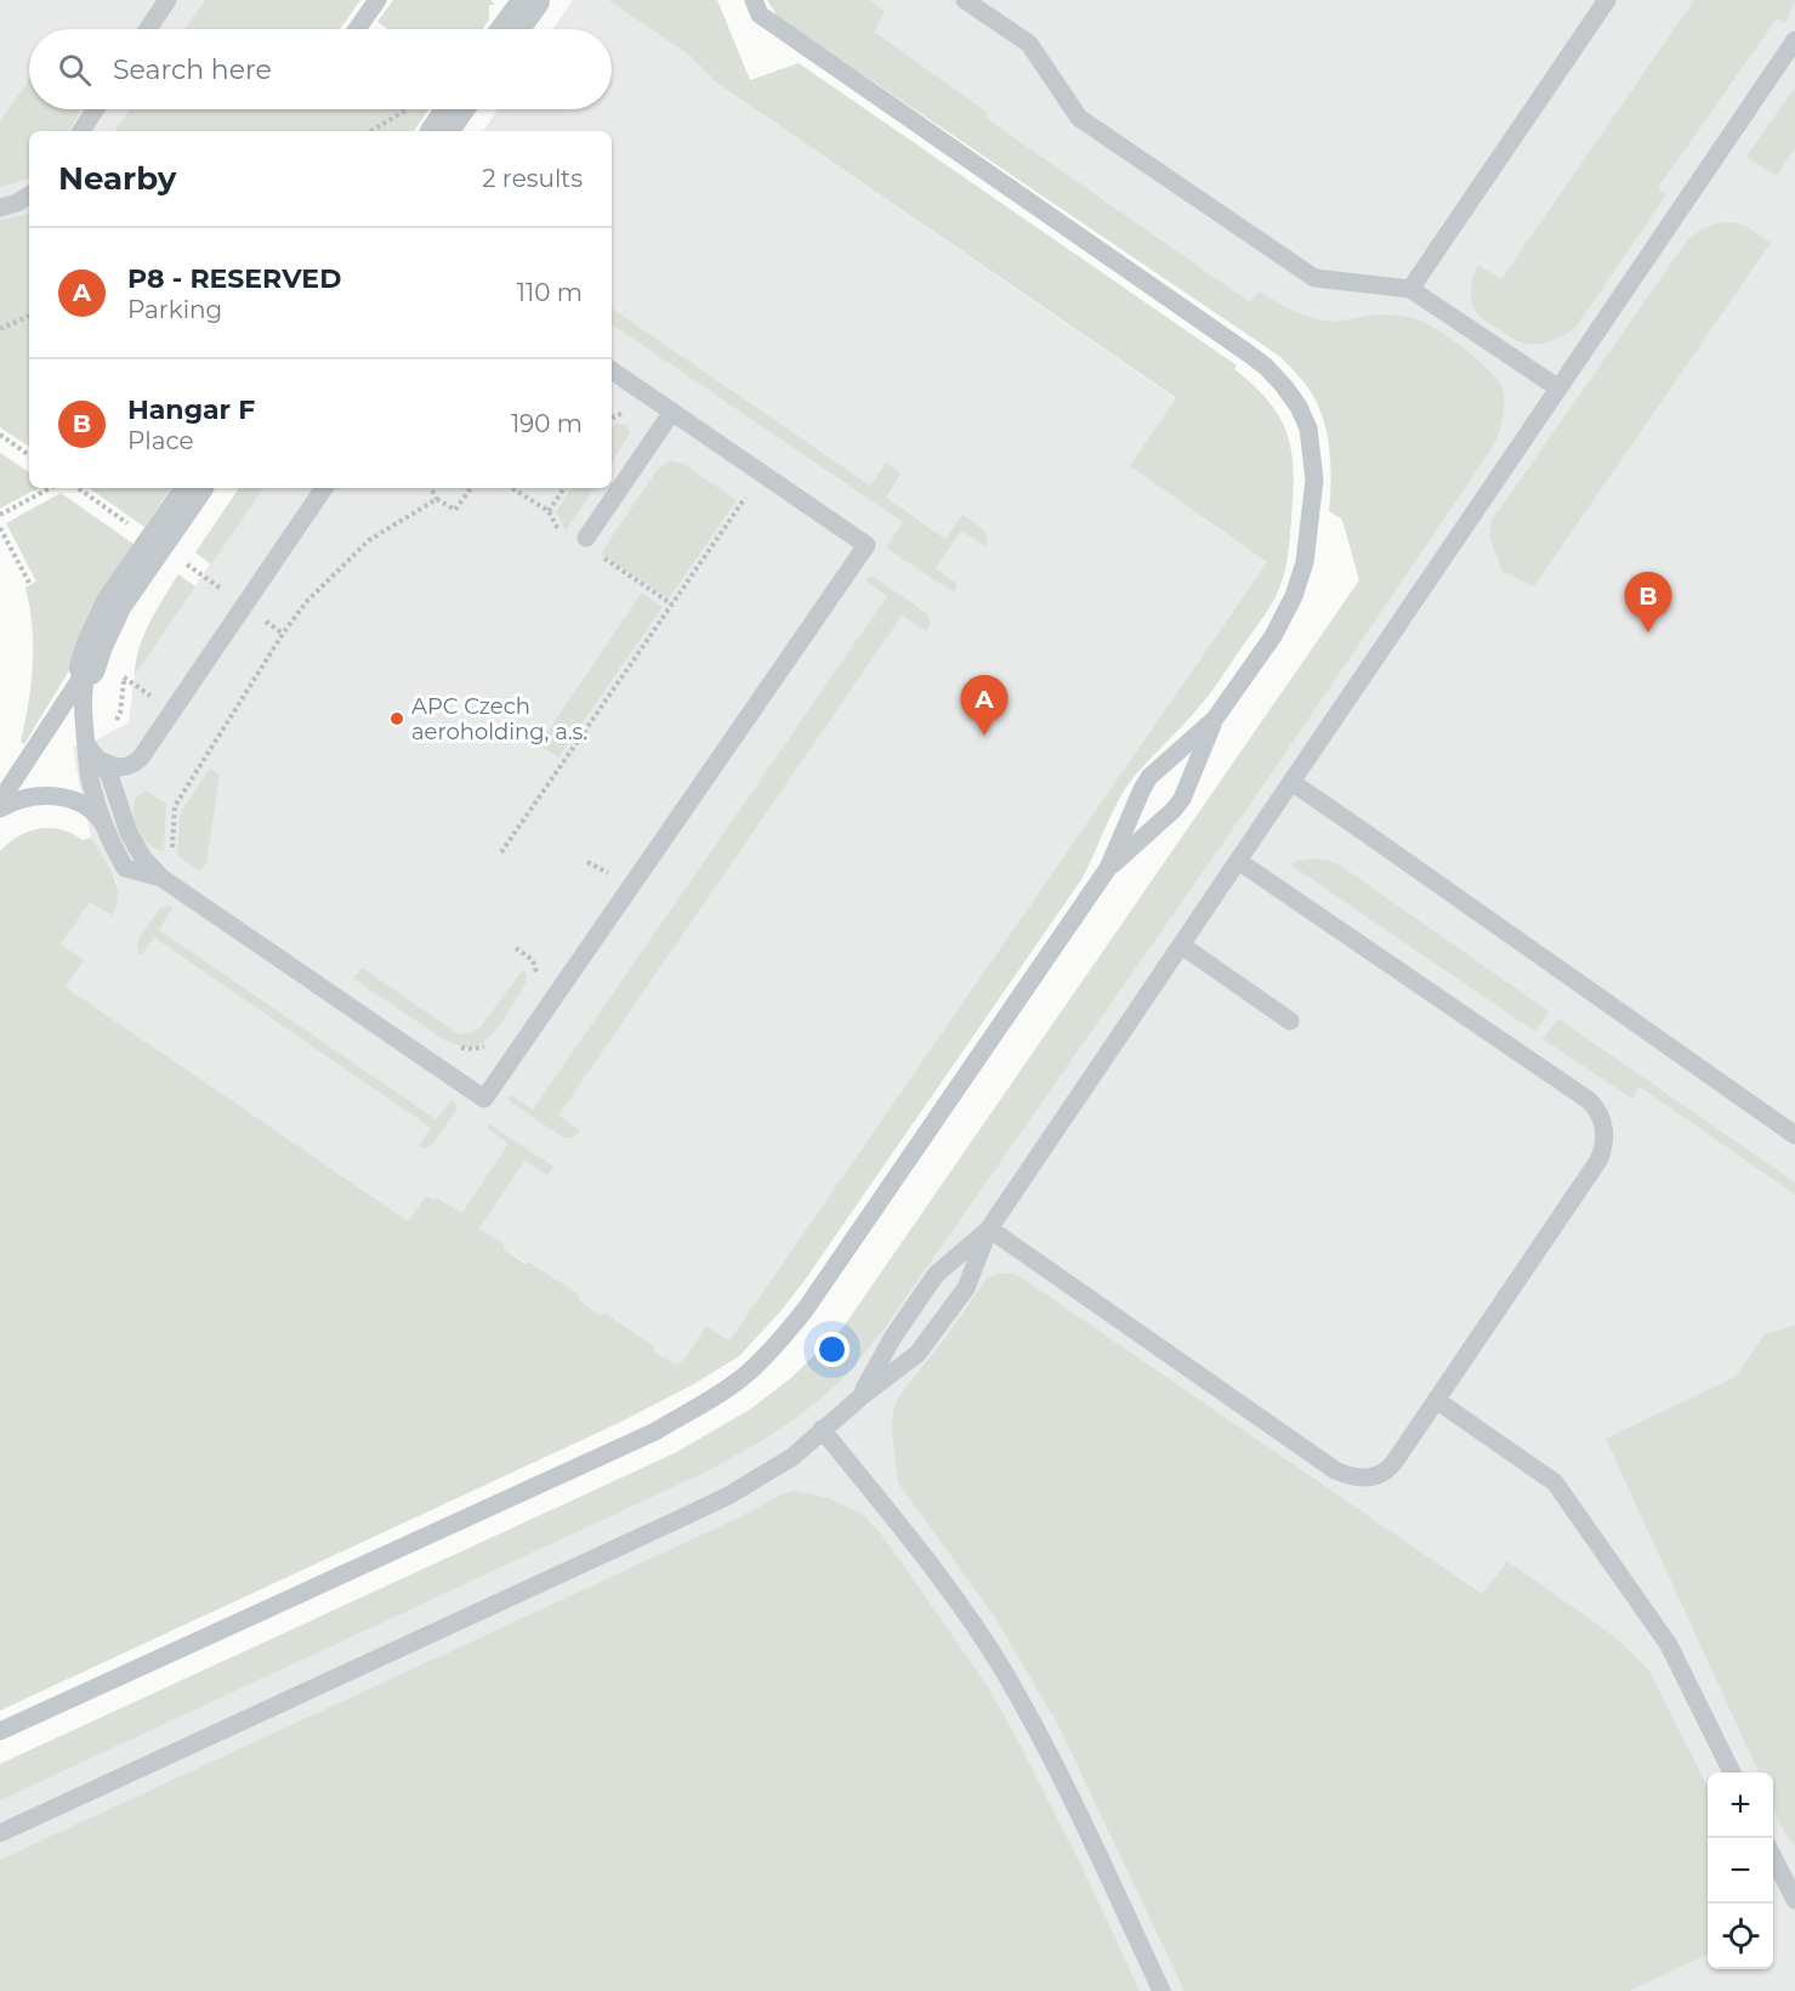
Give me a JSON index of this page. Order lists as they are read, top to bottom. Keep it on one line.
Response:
{"places":["APC Czech aeroholding, a.s."],"page":{"search":"Search here","heading":["Nearby","2 results"],"list":[{"mark":"A","name":"P8 - RESERVED","note":"Parking","value":"110 m"},{"mark":"B","name":"Hangar F","note":"Place","value":"190 m"}],"pins":["B","A"],"map_buttons":["+","−"]}}
